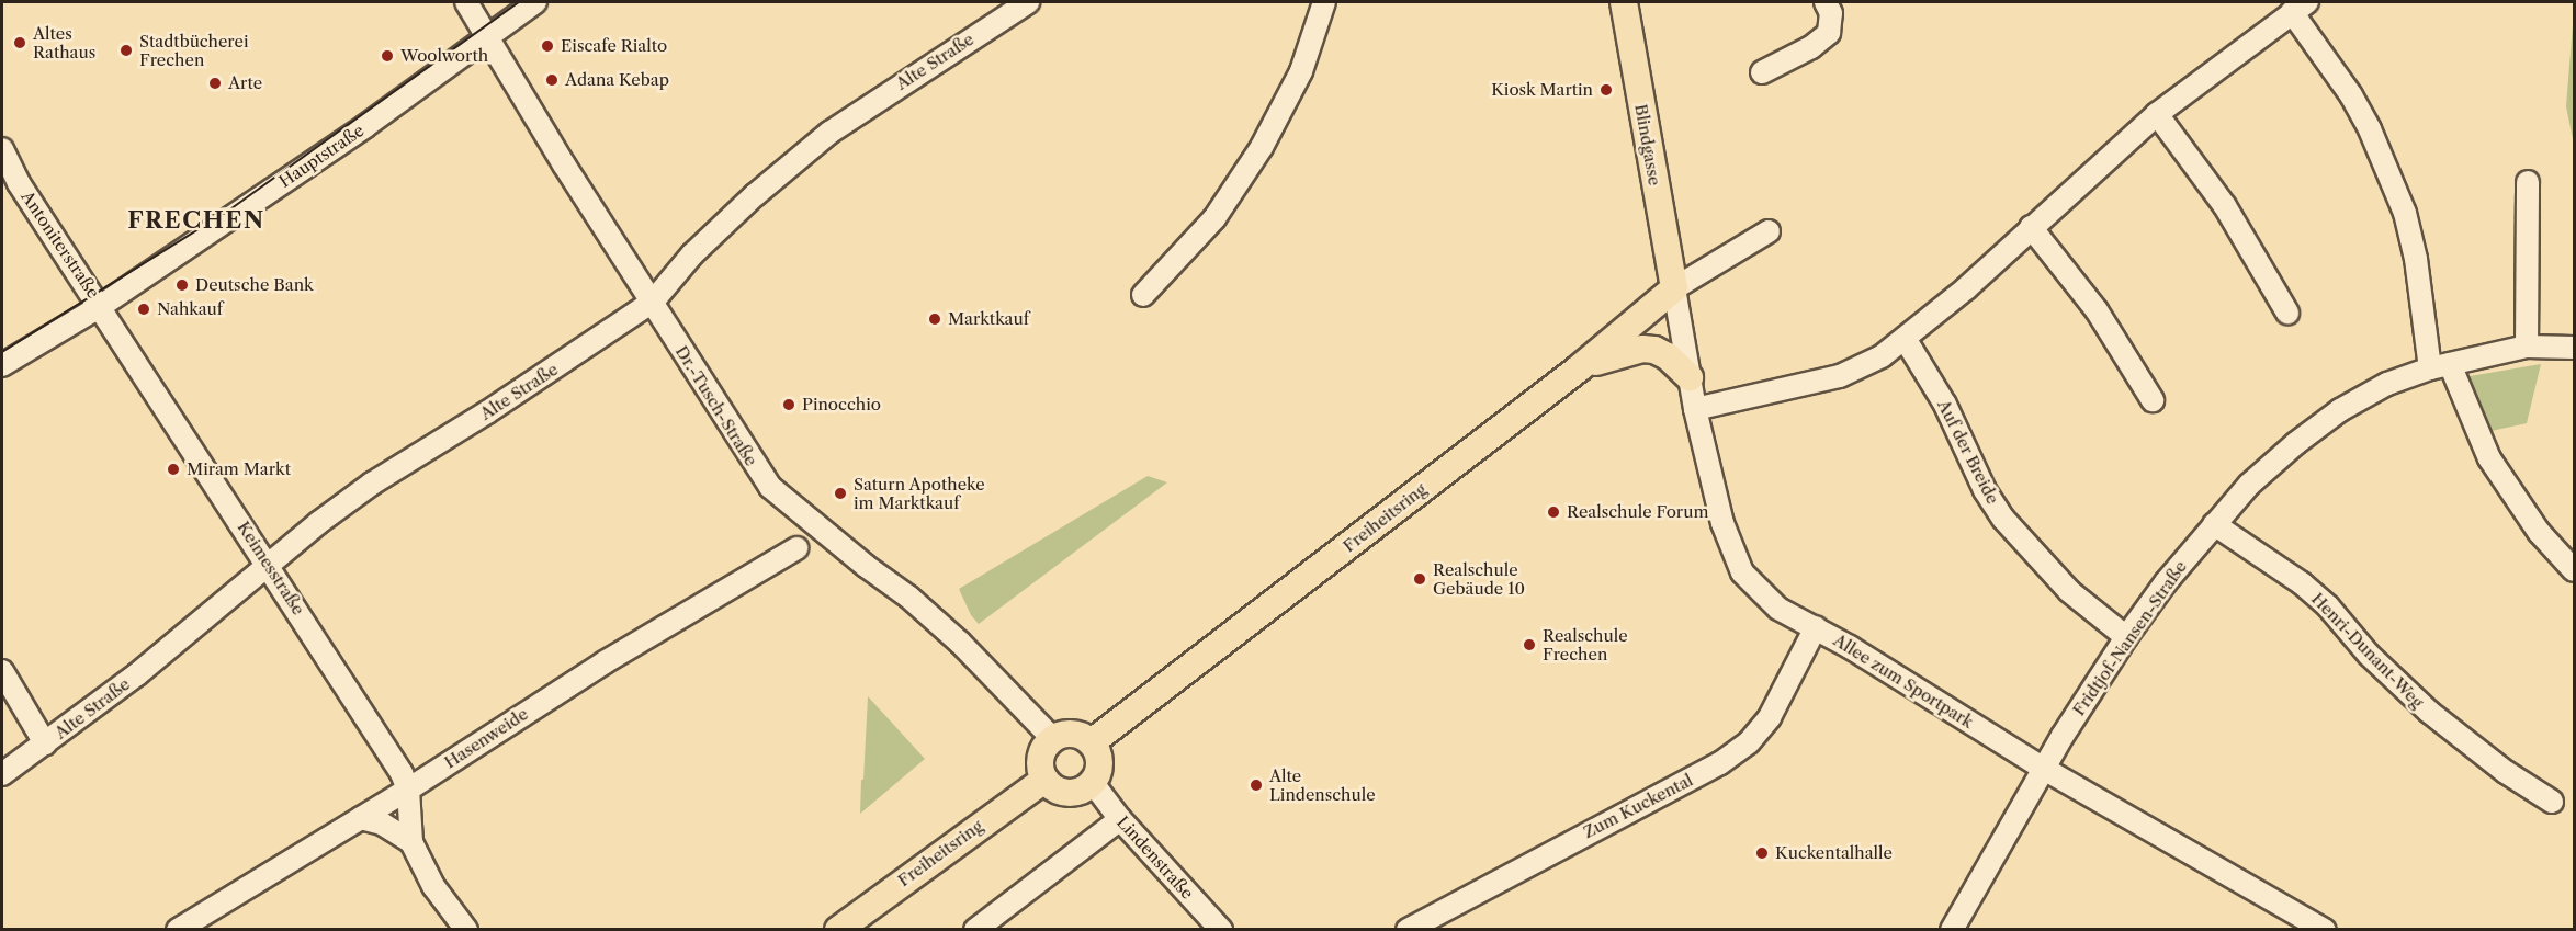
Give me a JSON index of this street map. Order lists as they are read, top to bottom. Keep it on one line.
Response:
{"streets":{"main road":["Blindgasse","Freiheitsring"],"street":["Alte Straße","Hauptstraße","Antoniterstraße","Dr.-Tusch-Straße","Auf der Breide","Keimesstraße","Fridtjof-Nansen-Straße","Henri-Dunant-Weg","Allee zum Sportpark","Hasenweide","Zum Kuckental","Lindenstraße"]},"crossings":[["Alte Straße","Dr.-Tusch-Straße"],["Alte Straße","Keimesstraße"],["Blindgasse","Freiheitsring"],["Blindgasse","Allee zum Sportpark"],["Hauptstraße","Antoniterstraße"],["Hauptstraße","Dr.-Tusch-Straße"],["Hauptstraße","Keimesstraße"],["Antoniterstraße","Keimesstraße"],["Dr.-Tusch-Straße","Freiheitsring"],["Dr.-Tusch-Straße","Lindenstraße"],["Auf der Breide","Fridtjof-Nansen-Straße"],["Freiheitsring","Allee zum Sportpark"],["Freiheitsring","Lindenstraße"],["Keimesstraße","Hasenweide"],["Fridtjof-Nansen-Straße","Henri-Dunant-Weg"],["Fridtjof-Nansen-Straße","Allee zum Sportpark"],["Allee zum Sportpark","Zum Kuckental"]],"districts":["FRECHEN"],"places":["Altes Rathaus","Eiscafe Rialto","Stadtbücherei Frechen","Woolworth","Adana Kebap","Arte","Kiosk Martin","Deutsche Bank","Nahkauf","Marktkauf","Pinocchio","Miram Markt","Saturn Apotheke im Marktkauf","Realschule Forum","Realschule Gebäude 10","Realschule Frechen","Alte Lindenschule","Kuckentalhalle"]}
